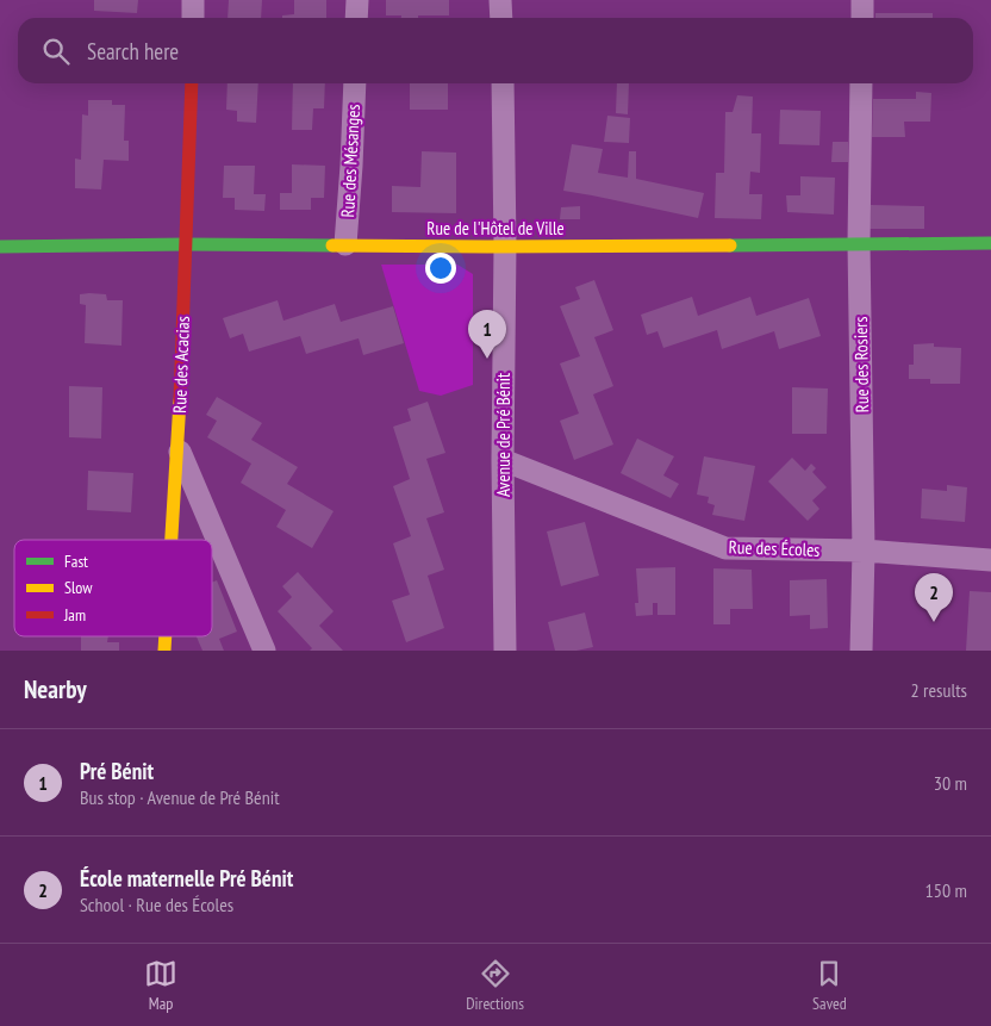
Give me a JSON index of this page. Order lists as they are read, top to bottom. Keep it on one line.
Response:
{"streets":{"street":["Rue des Mésanges","Rue de l'Hôtel de Ville","Rue des Acacias","Rue des Rosiers","Avenue de Pré Bénit","Rue des Écoles"]},"crossings":[["Rue des Mésanges","Rue de l'Hôtel de Ville"],["Rue de l'Hôtel de Ville","Rue des Acacias"],["Rue de l'Hôtel de Ville","Rue des Rosiers"],["Rue de l'Hôtel de Ville","Avenue de Pré Bénit"],["Rue des Rosiers","Rue des Écoles"],["Avenue de Pré Bénit","Rue des Écoles"]],"legend":["Fast","Slow","Jam"],"page":{"search":"Search here","pins":["1","2"],"heading":["Nearby","2 results"],"list":[{"mark":"1","name":"Pré Bénit","note":"Bus stop · Avenue de Pré Bénit","value":"30 m"},{"mark":"2","name":"École maternelle Pré Bénit","note":"School · Rue des Écoles","value":"150 m"}],"nav":["Map","Directions","Saved"]}}
